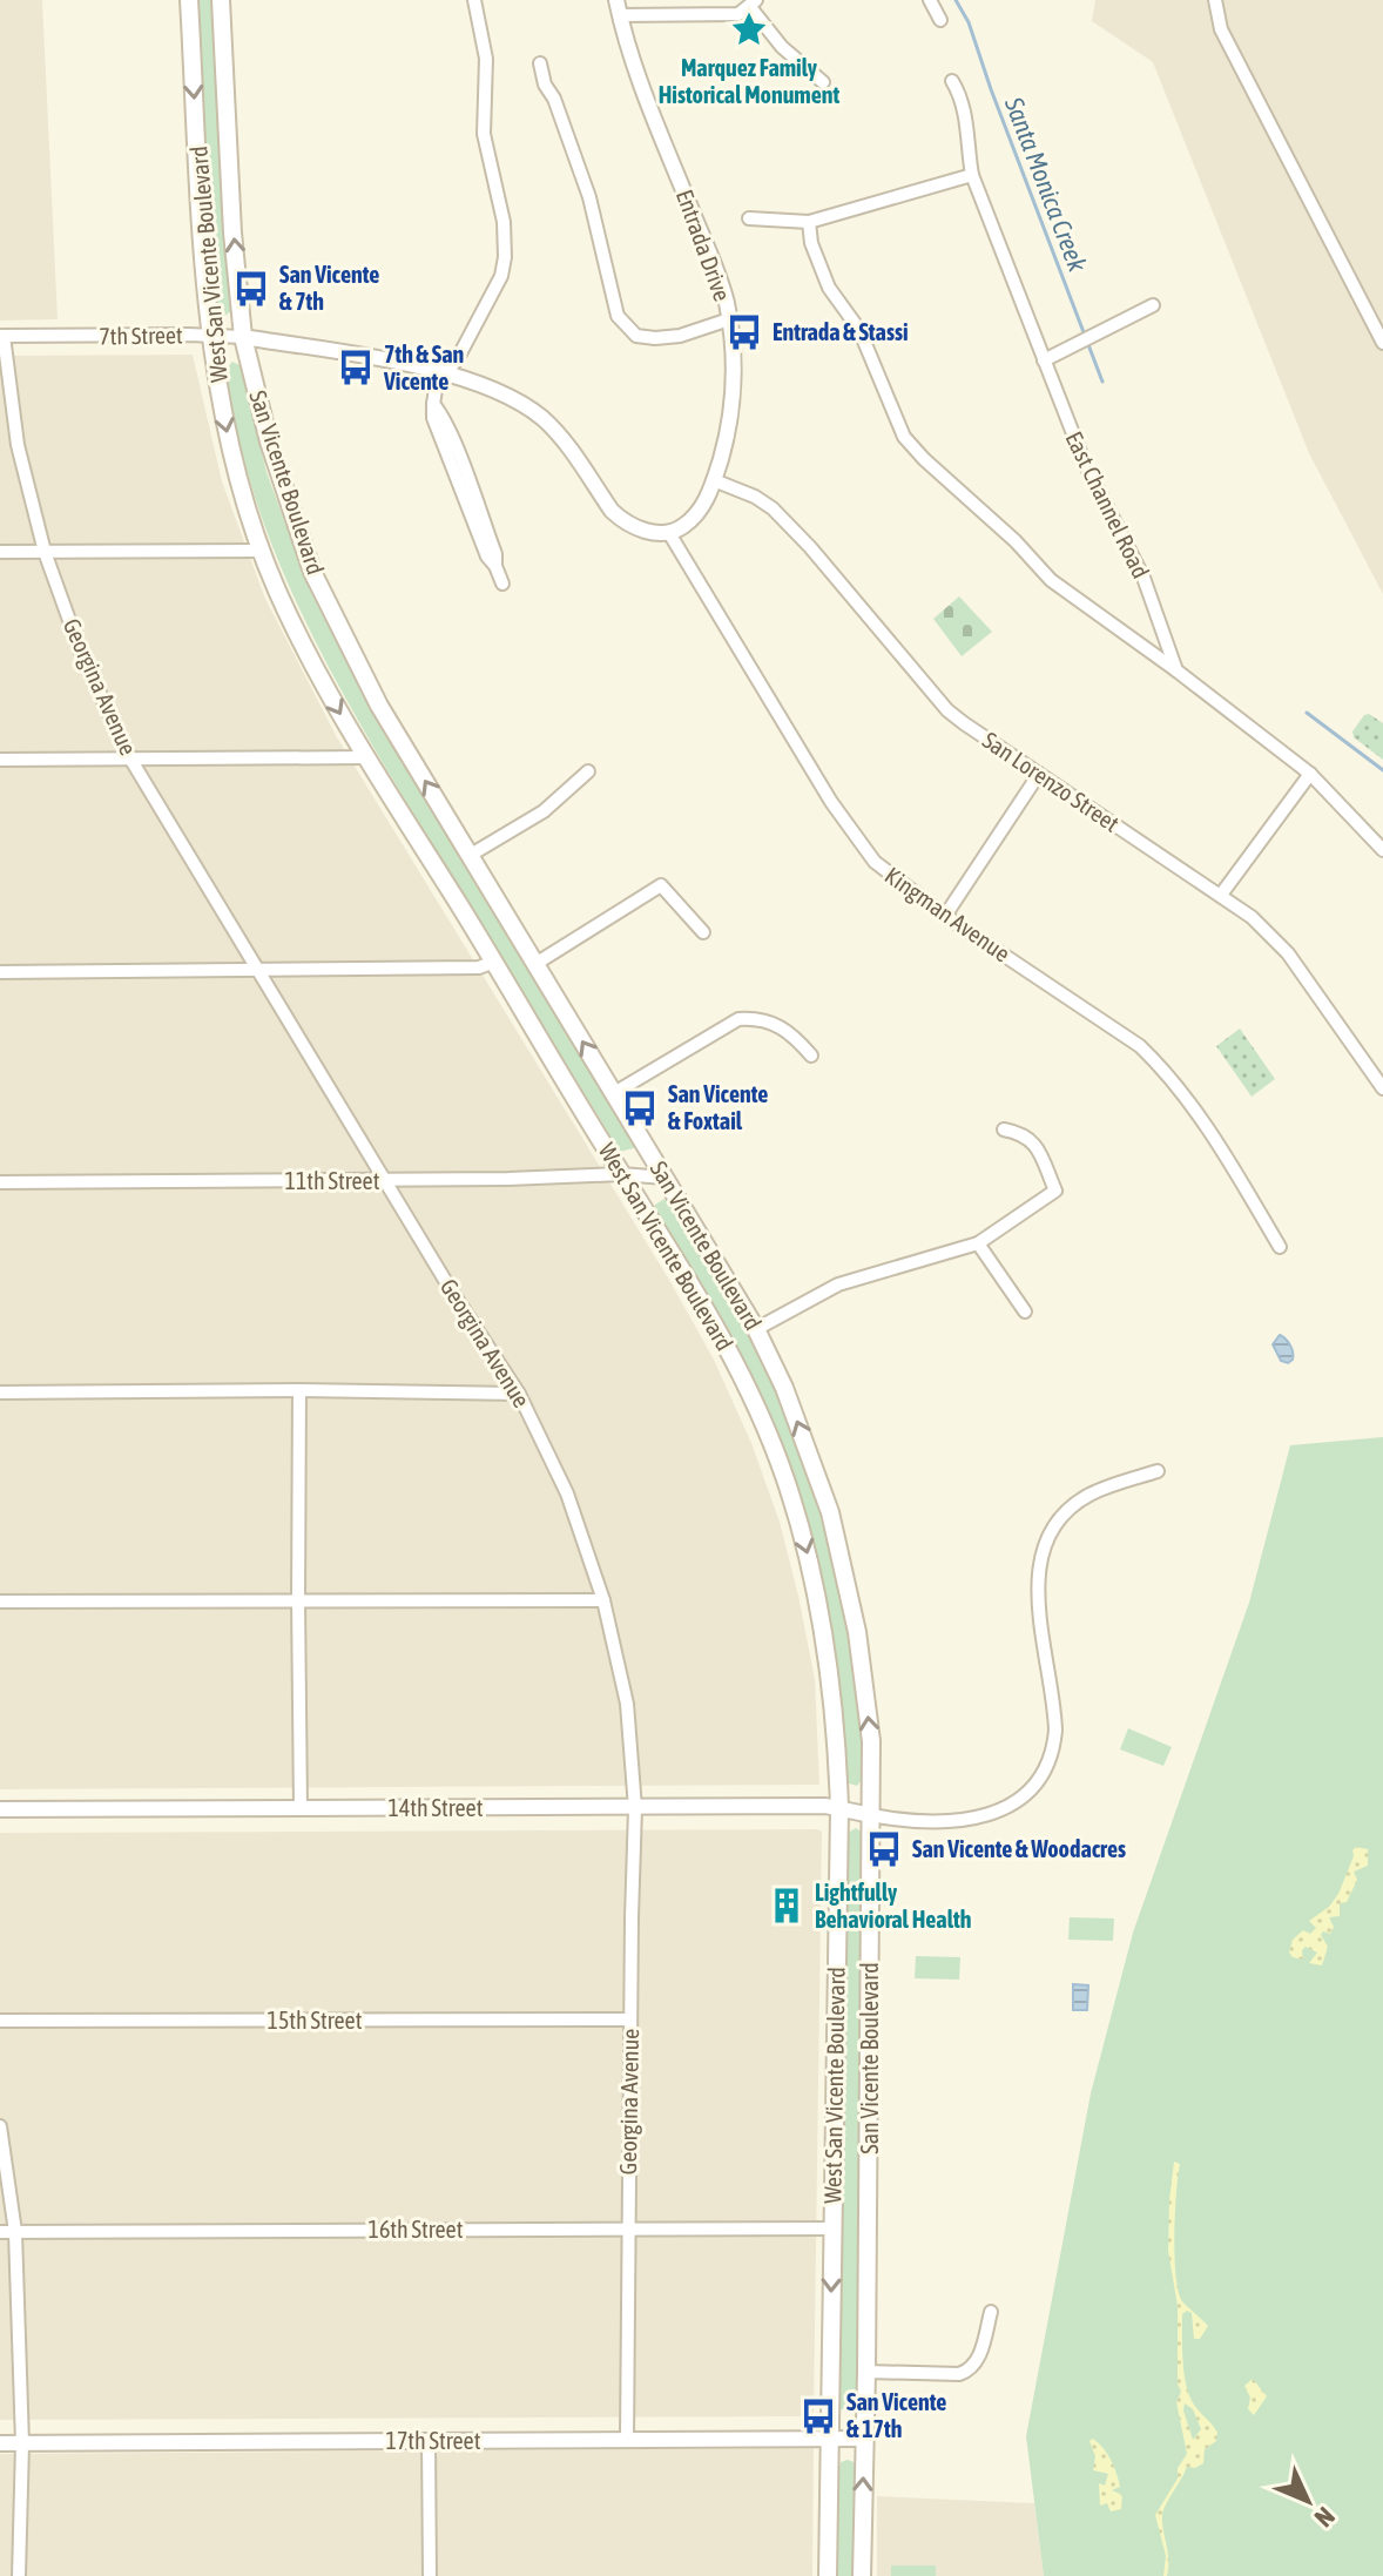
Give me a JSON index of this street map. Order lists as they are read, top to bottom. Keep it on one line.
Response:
{"streets":{"main road":["West San Vicente Boulevard","San Vicente Boulevard"],"street":["Entrada Drive","7th Street","East Channel Road","Georgina Avenue","San Lorenzo Street","Kingman Avenue","11th Street","14th Street","15th Street","16th Street","17th Street"]},"crossings":[["Entrada Drive","San Lorenzo Street"],["Entrada Drive","Kingman Avenue"],["West San Vicente Boulevard","7th Street"],["West San Vicente Boulevard","11th Street"],["West San Vicente Boulevard","14th Street"],["West San Vicente Boulevard","16th Street"],["West San Vicente Boulevard","17th Street"],["7th Street","San Vicente Boulevard"],["7th Street","Georgina Avenue"],["San Vicente Boulevard","11th Street"],["San Vicente Boulevard","14th Street"],["San Vicente Boulevard","17th Street"],["Georgina Avenue","11th Street"],["Georgina Avenue","14th Street"],["Georgina Avenue","15th Street"],["Georgina Avenue","16th Street"],["Georgina Avenue","17th Street"]],"one_way":["West San Vicente Boulevard","San Vicente Boulevard"],"water":["Santa Monica Creek"],"places":{"place":["Marquez Family Historical Monument"],"bus stop":["San Vicente & 7th","Entrada & Stassi","7th & San Vicente","San Vicente & Foxtail","San Vicente & Woodacres","San Vicente & 17th"],"building":["Lightfully Behavioral Health"]},"north":"bottom right"}
